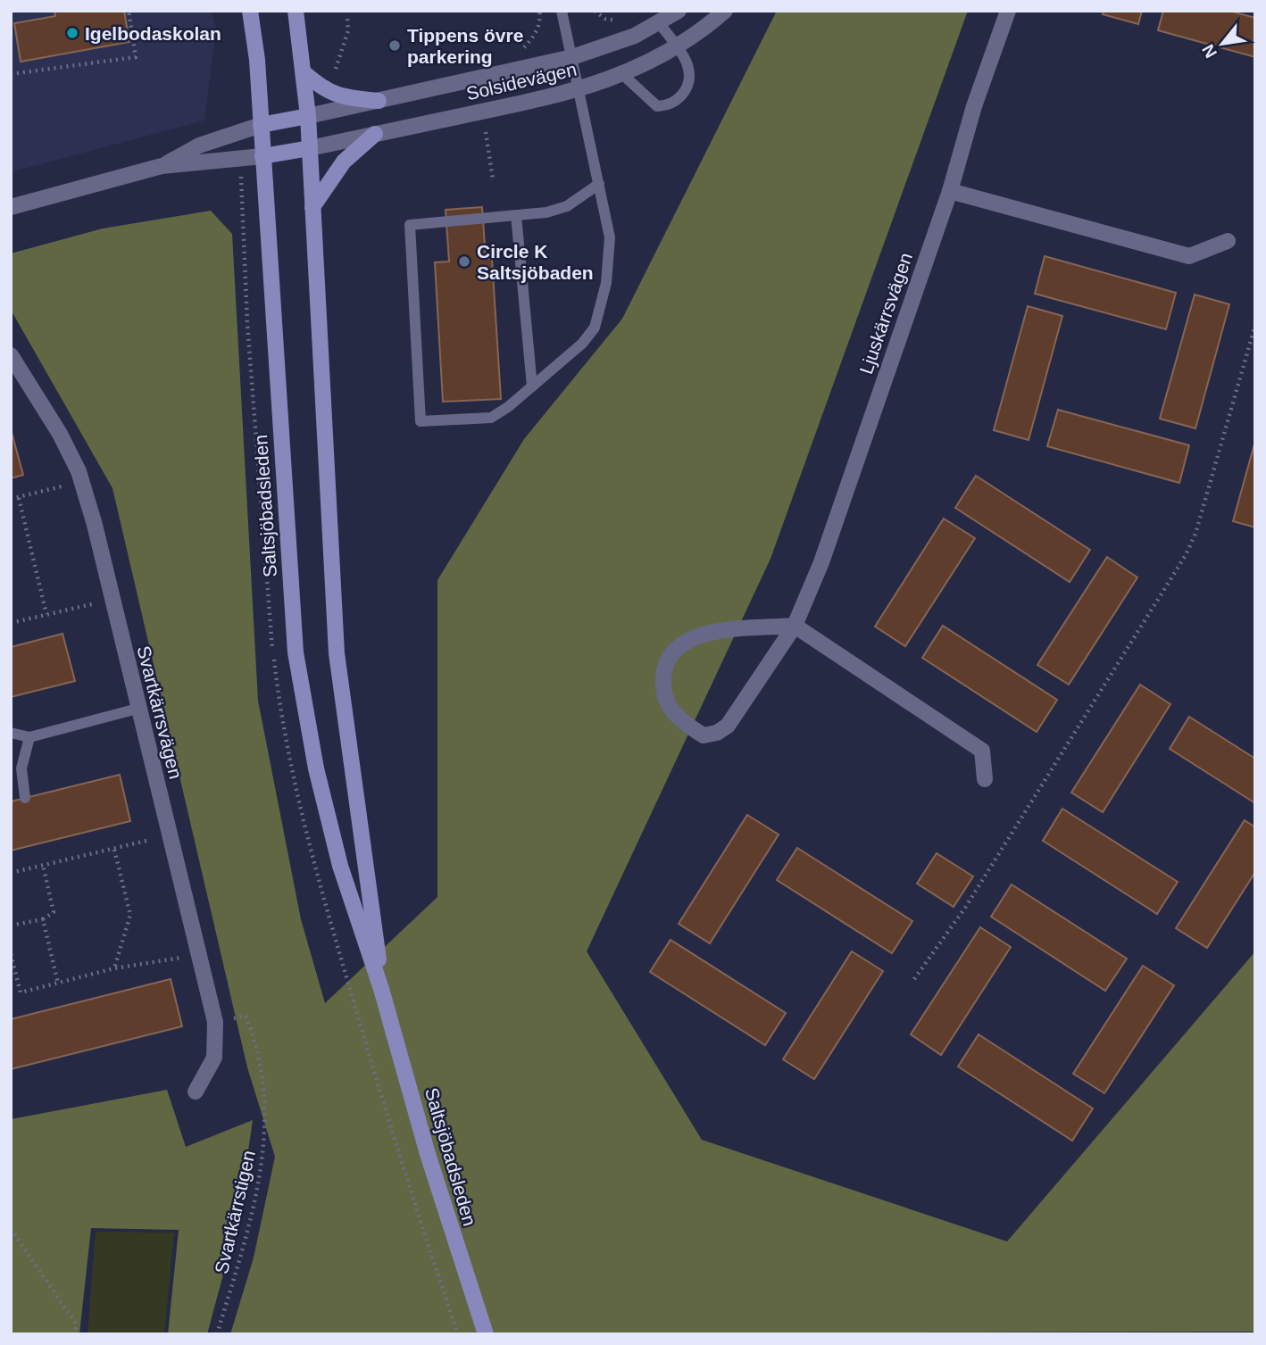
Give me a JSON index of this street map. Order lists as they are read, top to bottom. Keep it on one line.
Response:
{"streets":{"main road":["Saltsjöbadsleden"],"street":["Solsidevägen","Ljuskärrsvägen","Svartkärrsvägen"],"path":["Svartkärrstigen"]},"crossings":[["Solsidevägen","Saltsjöbadsleden"],["Svartkärrsvägen","Svartkärrstigen"]],"places":["Igelbodaskolan","Tippens övre parkering","Circle K Saltsjöbaden"],"north":"bottom left"}
